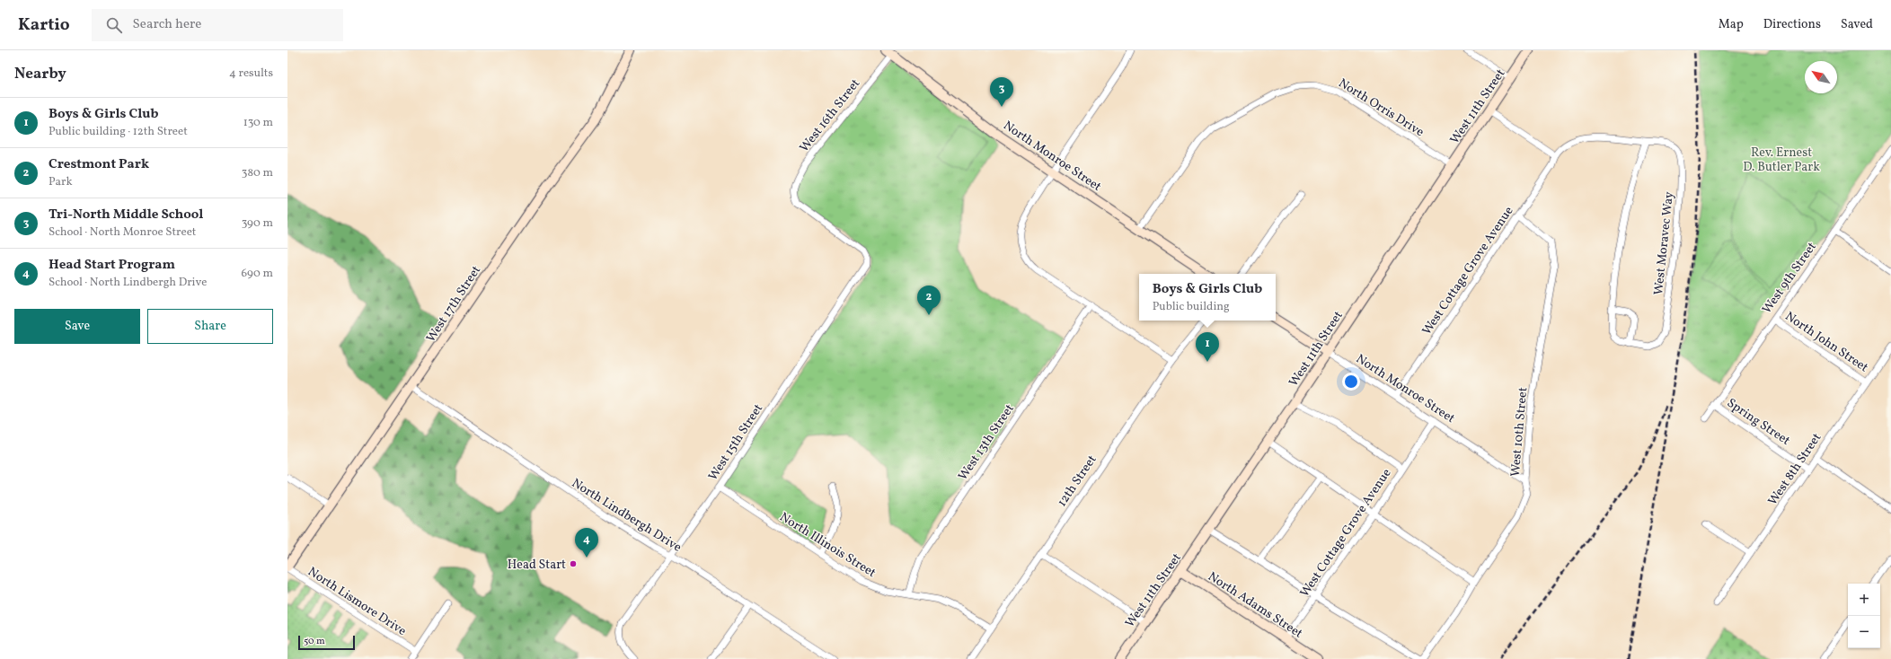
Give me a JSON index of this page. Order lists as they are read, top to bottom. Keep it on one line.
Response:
{"streets":{"street":["West 11th Street","North Orris Drive","West 16th Street","North Monroe Street","West Moravec Way","West Cottage Grove Avenue","West 9th Street","West 17th Street","North John Street","Spring Street","West 10th Street","West 15th Street","West 13th Street","West 8th Street","12th Street","North Lindbergh Drive","North Illinois Street","North Lismore Drive","North Adams Street"]},"crossings":[["West 11th Street","North Orris Drive"],["West 11th Street","North Monroe Street"],["West 11th Street","North Adams Street"],["North Orris Drive","North Monroe Street"],["West 16th Street","North Monroe Street"],["West 16th Street","West 15th Street"],["North Monroe Street","West Cottage Grove Avenue"],["North Monroe Street","West 10th Street"],["West Moravec Way","West Cottage Grove Avenue"],["West Cottage Grove Avenue","West 10th Street"],["West Cottage Grove Avenue","North Adams Street"],["West 9th Street","North John Street"],["West 9th Street","Spring Street"],["West 17th Street","North Lindbergh Drive"],["West 17th Street","North Lismore Drive"],["North John Street","West 8th Street"],["Spring Street","West 8th Street"],["West 15th Street","North Lindbergh Drive"],["West 15th Street","North Illinois Street"],["West 13th Street","North Illinois Street"],["12th Street","North Illinois Street"]],"parks":["Rev. Ernest D. Butler Park"],"places":["Head Start"],"scale_bar":"50 m","north":"top left","page":{"header":"Kartio","search":"Search here","nav":["Map","Directions","Saved"],"heading":["Nearby","4 results"],"pins":["3","2","1","4"],"list":[{"mark":"1","name":"Boys & Girls Club","note":"Public building · 12th Street","value":"130 m"},{"mark":"2","name":"Crestmont Park","note":"Park","value":"380 m"},{"mark":"3","name":"Tri-North Middle School","note":"School · North Monroe Street","value":"390 m"},{"mark":"4","name":"Head Start Program","note":"School · North Lindbergh Drive","value":"690 m"}],"popup":["Boys & Girls Club","Public building"],"buttons":["Save","Share"],"map_buttons":["+","−"],"scale":"50 m"}}
